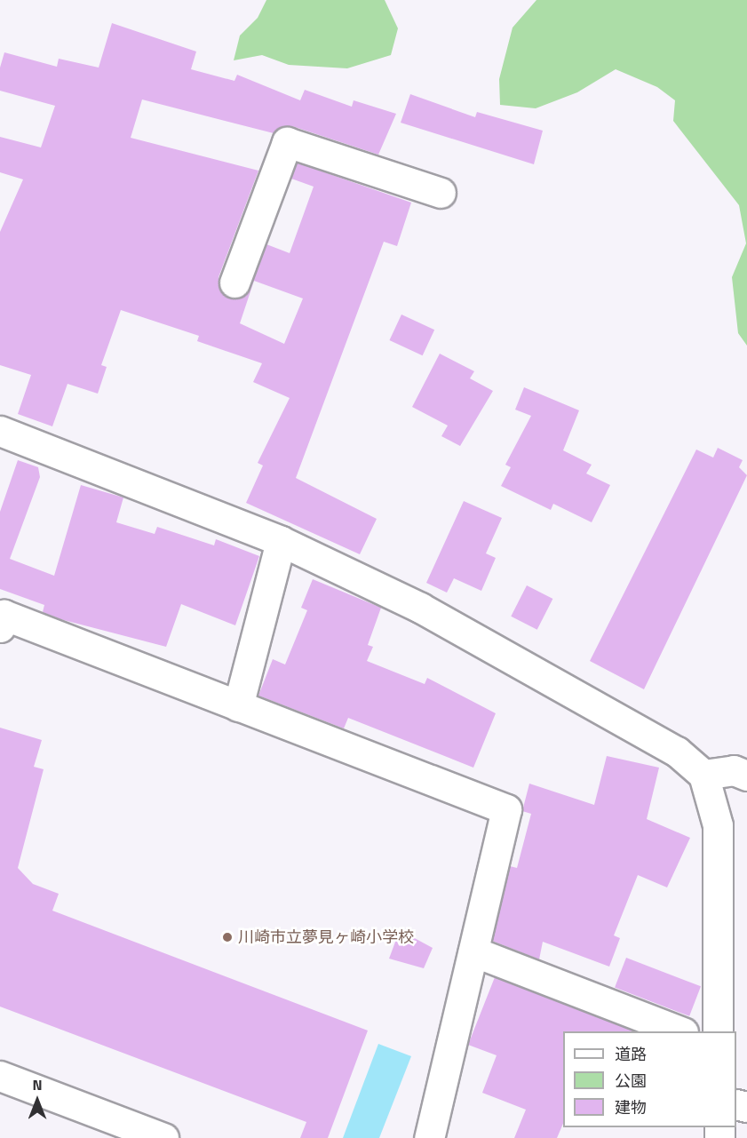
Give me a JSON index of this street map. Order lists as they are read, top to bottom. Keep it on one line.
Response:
{"places":["川崎市立夢見ヶ崎小学校"],"legend":["道路","公園","建物"],"north":"top"}
